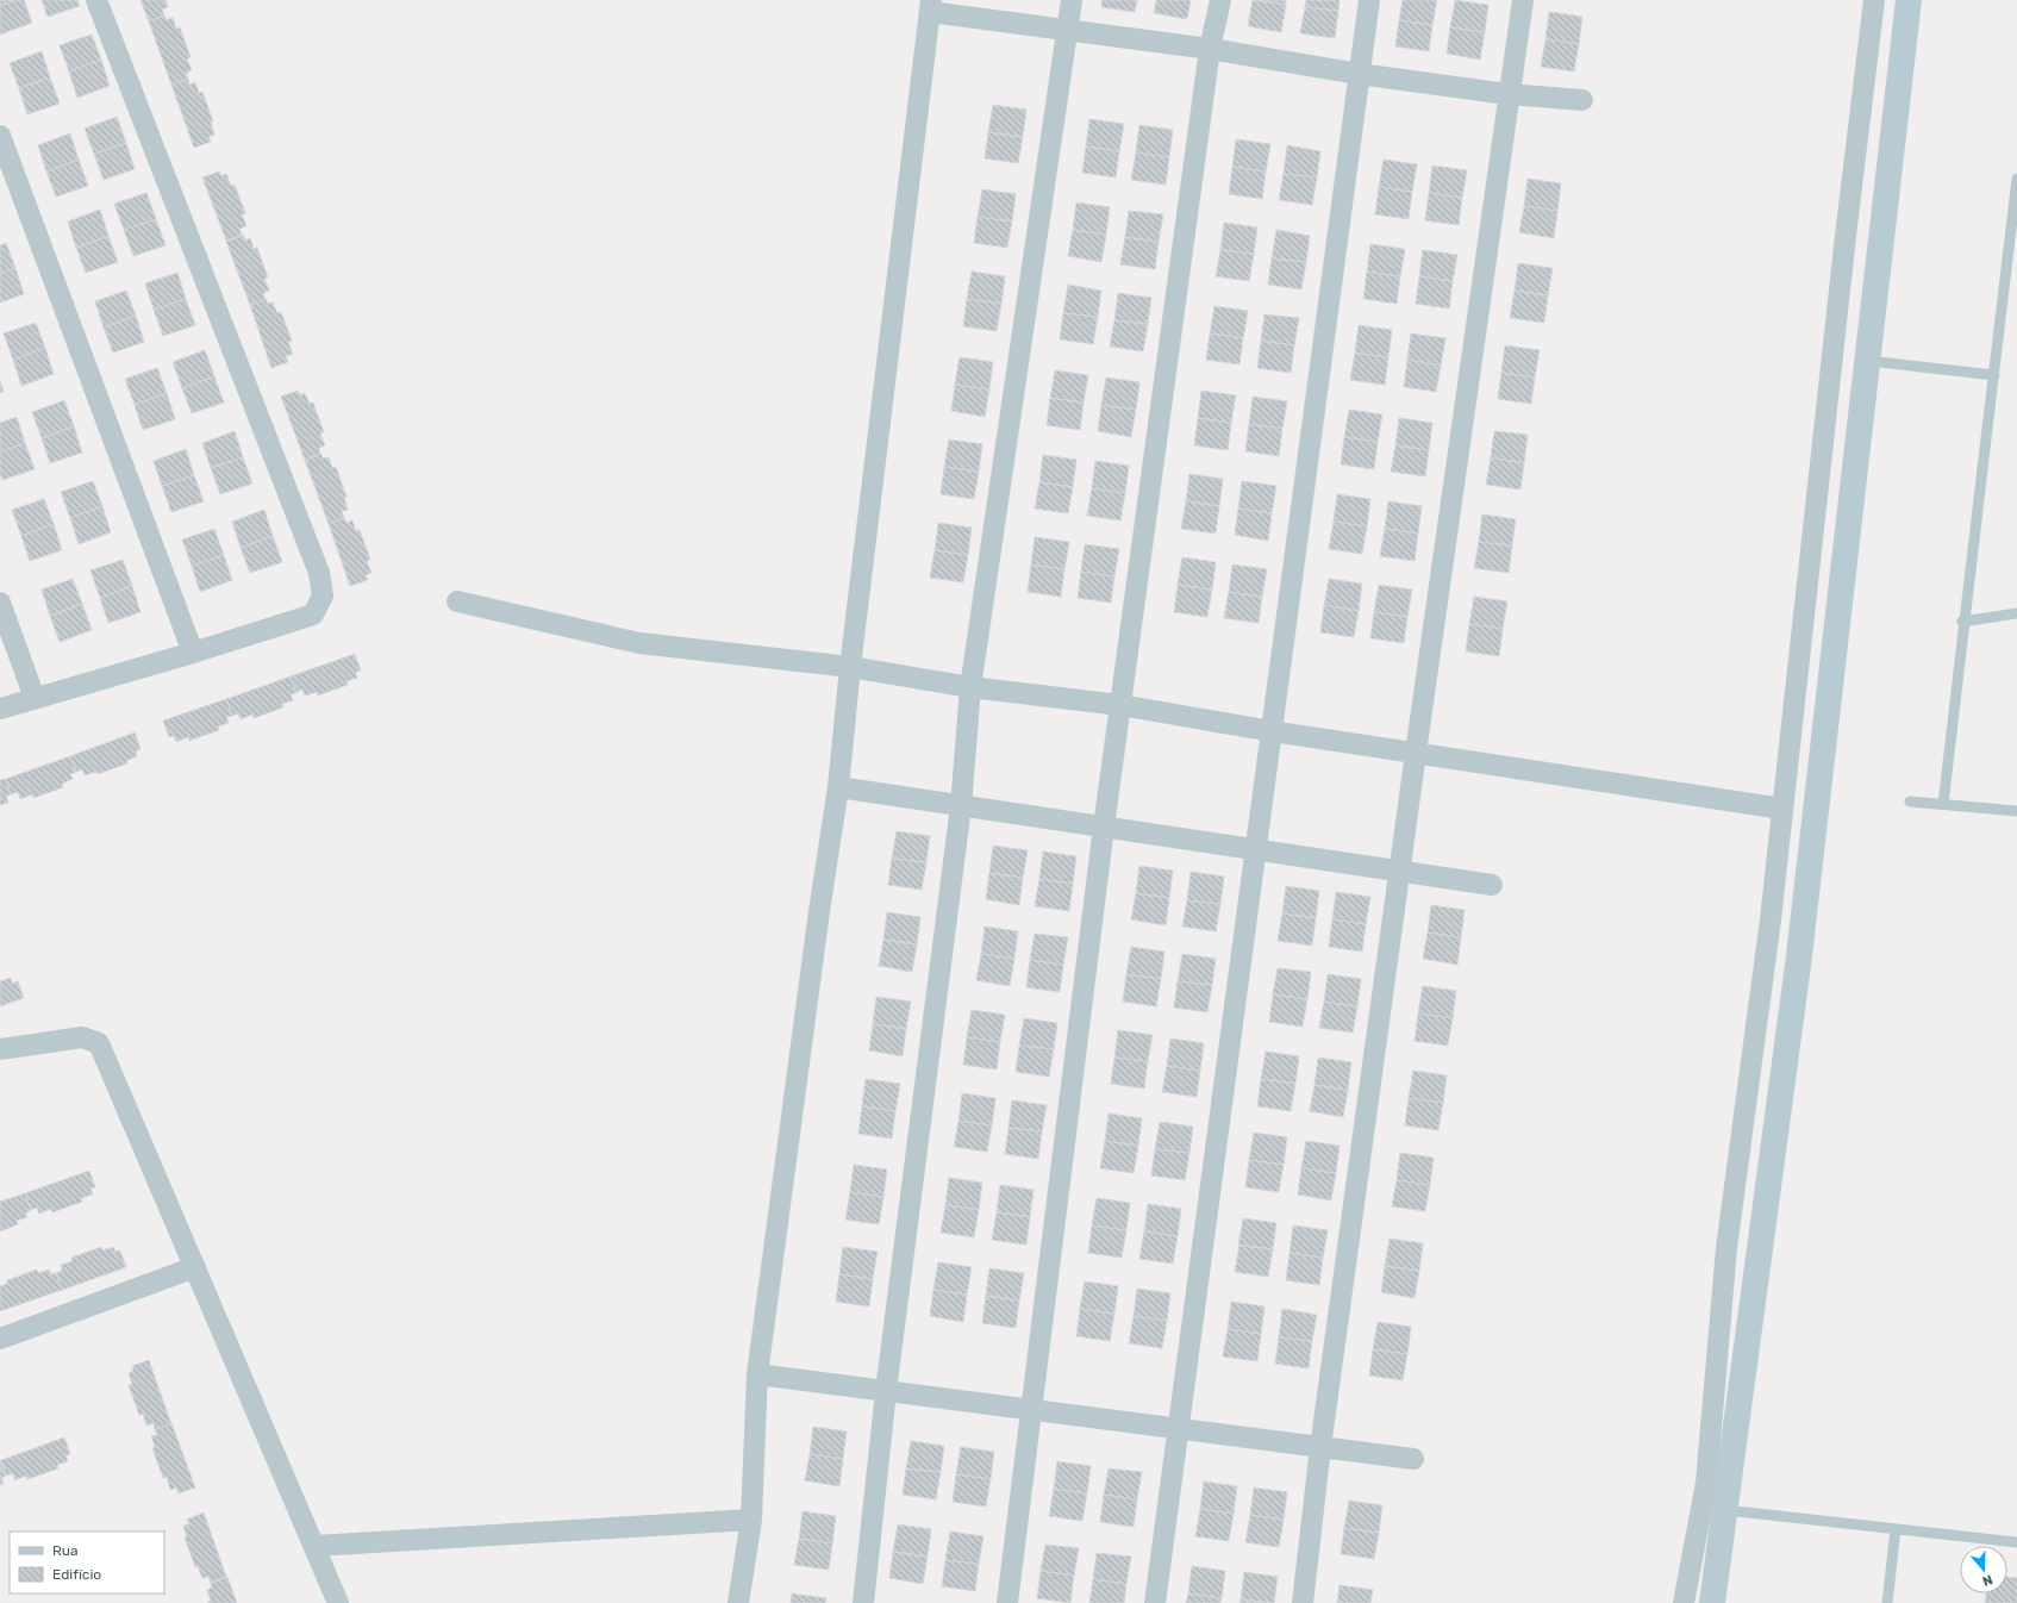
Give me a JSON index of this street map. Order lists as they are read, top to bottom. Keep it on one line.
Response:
{"legend":["Rua","Edifício"],"north":"bottom"}
